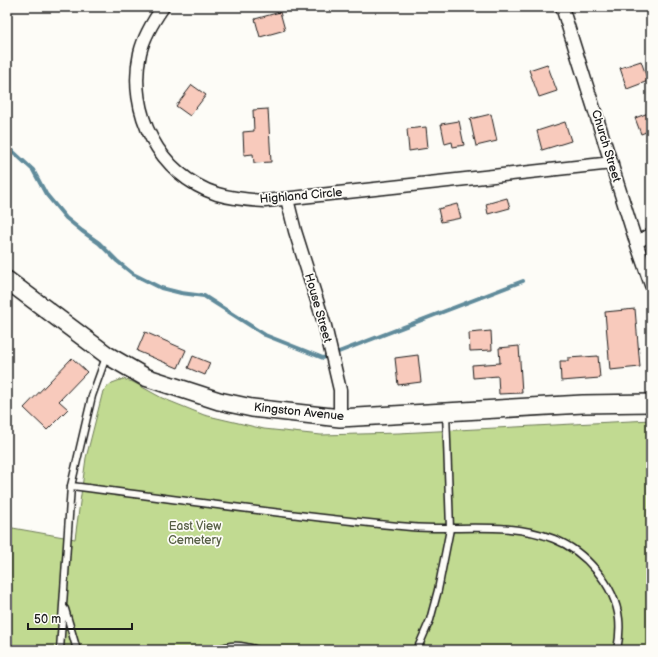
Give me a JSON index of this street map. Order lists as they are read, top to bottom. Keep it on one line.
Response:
{"streets":{"street":["Church Street","Highland Circle","House Street","Kingston Avenue"]},"crossings":[["Church Street","Highland Circle"],["Highland Circle","House Street"],["House Street","Kingston Avenue"]],"parks":["East View Cemetery"],"scale_bar":"50 m"}
